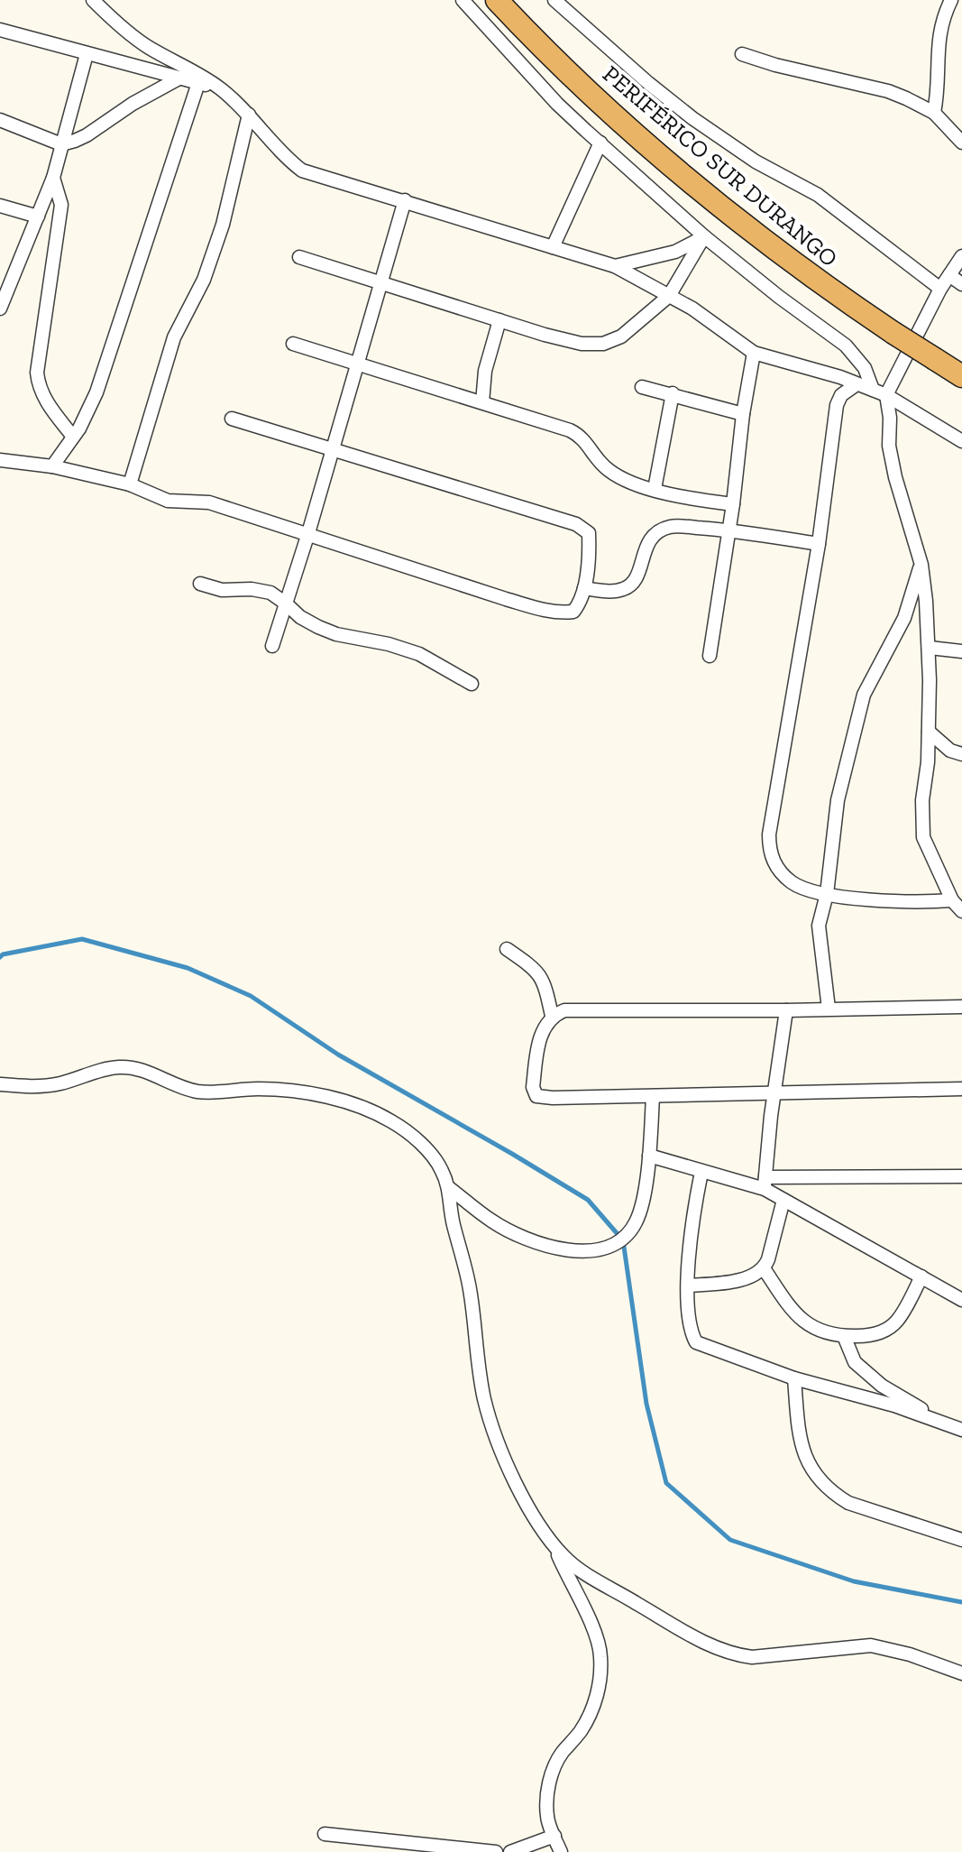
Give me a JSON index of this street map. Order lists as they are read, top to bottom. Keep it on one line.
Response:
{"streets":{"highway":["PERIFÉRICO SUR DURANGO"]}}
